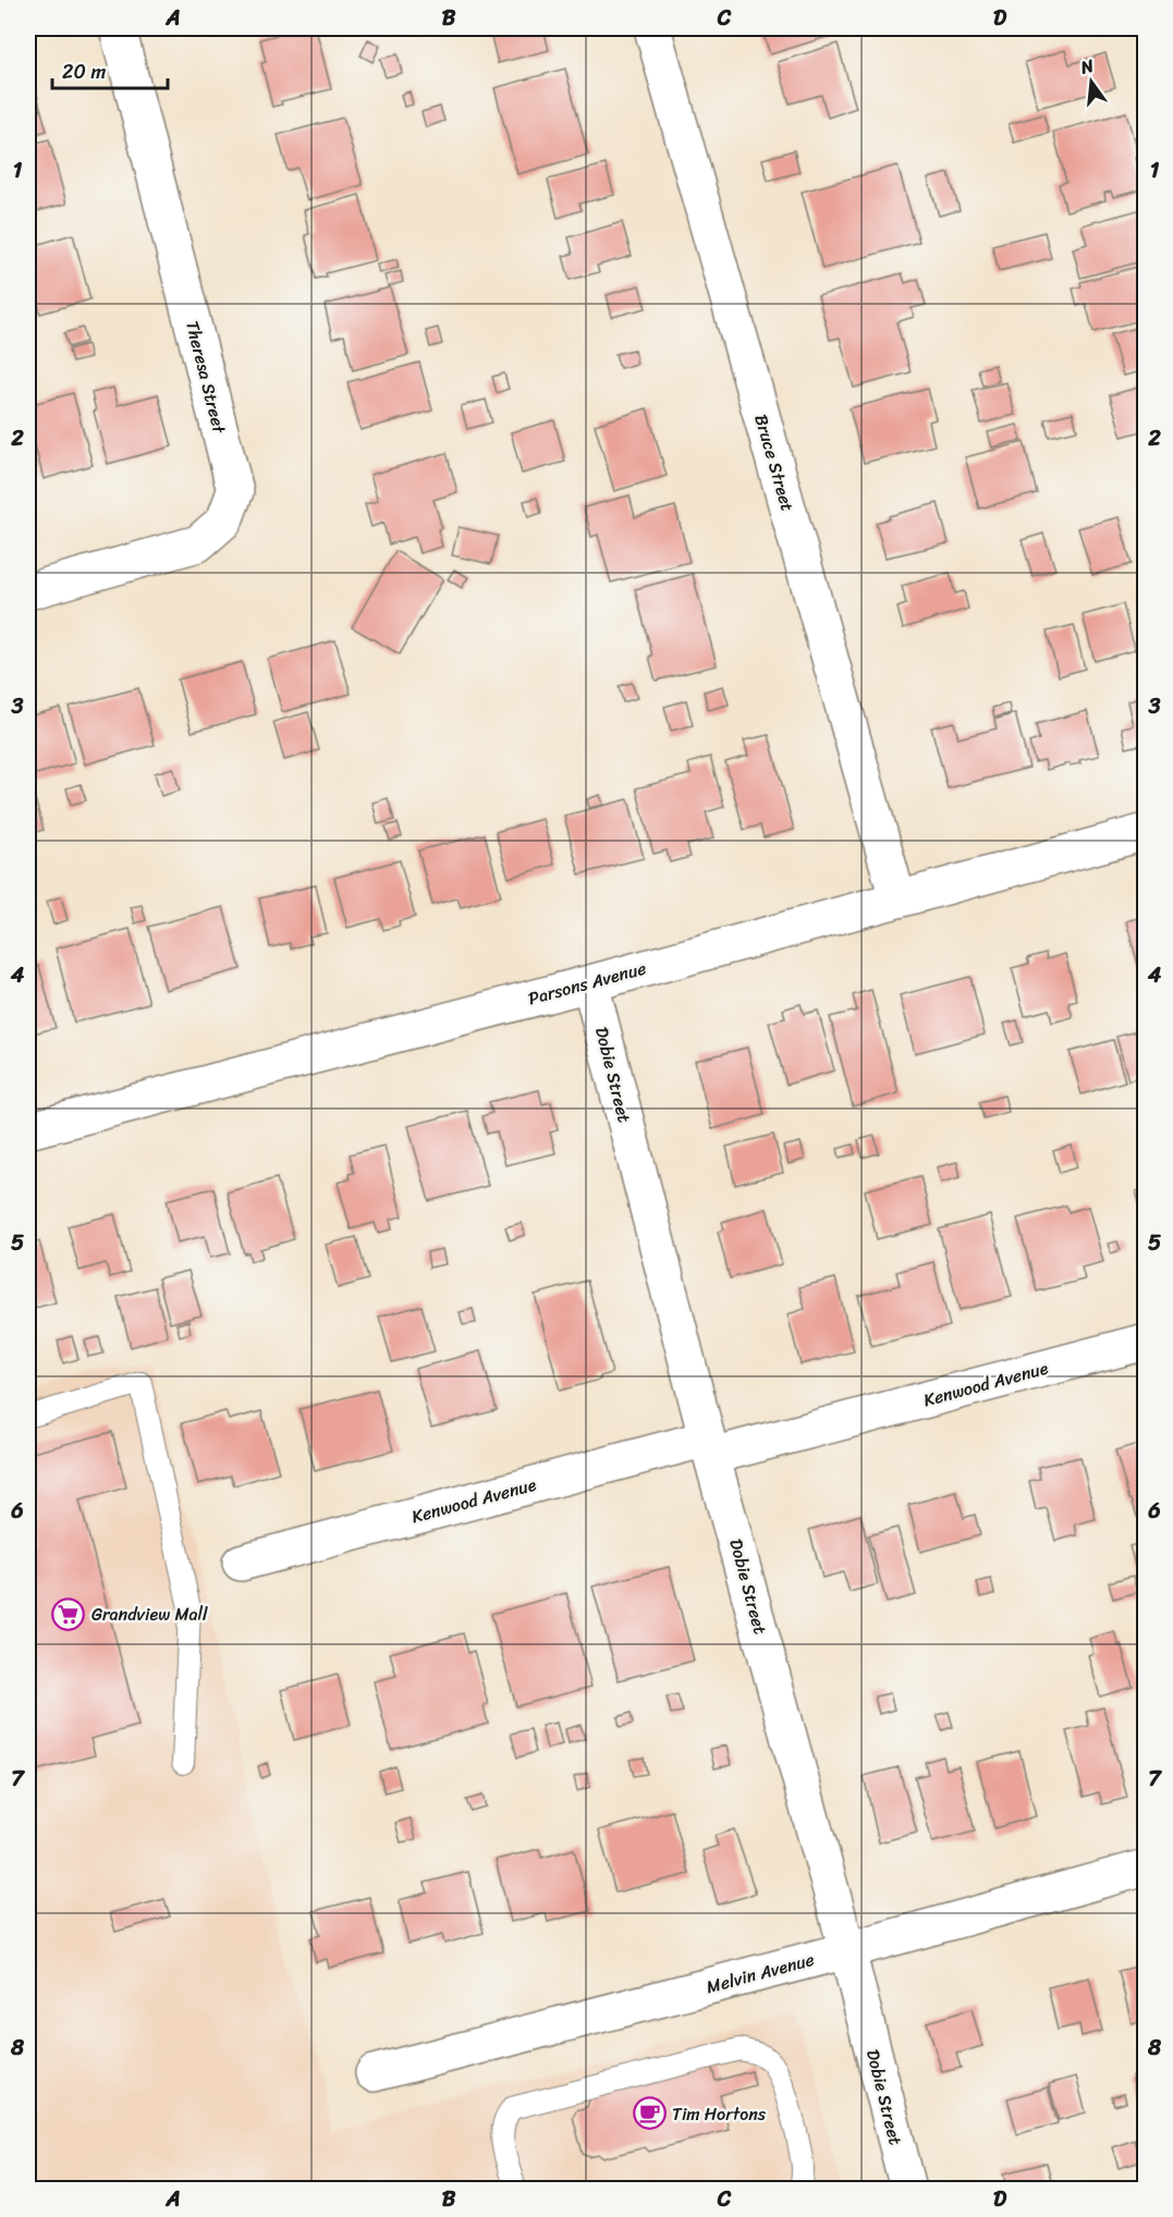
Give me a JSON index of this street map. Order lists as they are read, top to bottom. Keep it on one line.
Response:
{"streets":{"street":["Theresa Street","Bruce Street","Parsons Avenue","Dobie Street","Kenwood Avenue","Melvin Avenue"]},"crossings":[["Bruce Street","Parsons Avenue"],["Parsons Avenue","Dobie Street"],["Dobie Street","Kenwood Avenue"],["Dobie Street","Melvin Avenue"]],"places":{"supermarket":["Grandview Mall"],"cafe":["Tim Hortons"]},"scale_bar":"20 m","north":"top","grid":{"columns":["A","B","C","D"],"rows":["1","2","3","4","5","6","7","8"]}}
